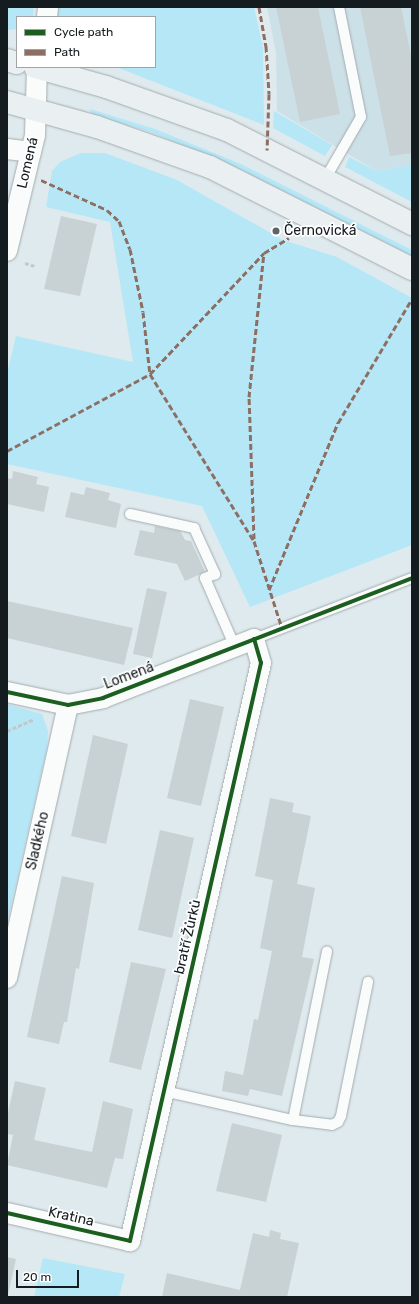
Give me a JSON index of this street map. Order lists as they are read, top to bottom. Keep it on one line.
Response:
{"streets":{"street":["Lomená","Sladkého","bratří Žůrků","Kratina"]},"crossings":[["Lomená","Sladkého"],["Lomená","bratří Žůrků"],["bratří Žůrků","Kratina"]],"places":["Černovická"],"legend":["Cycle path","Path"],"scale_bar":"20 m"}
